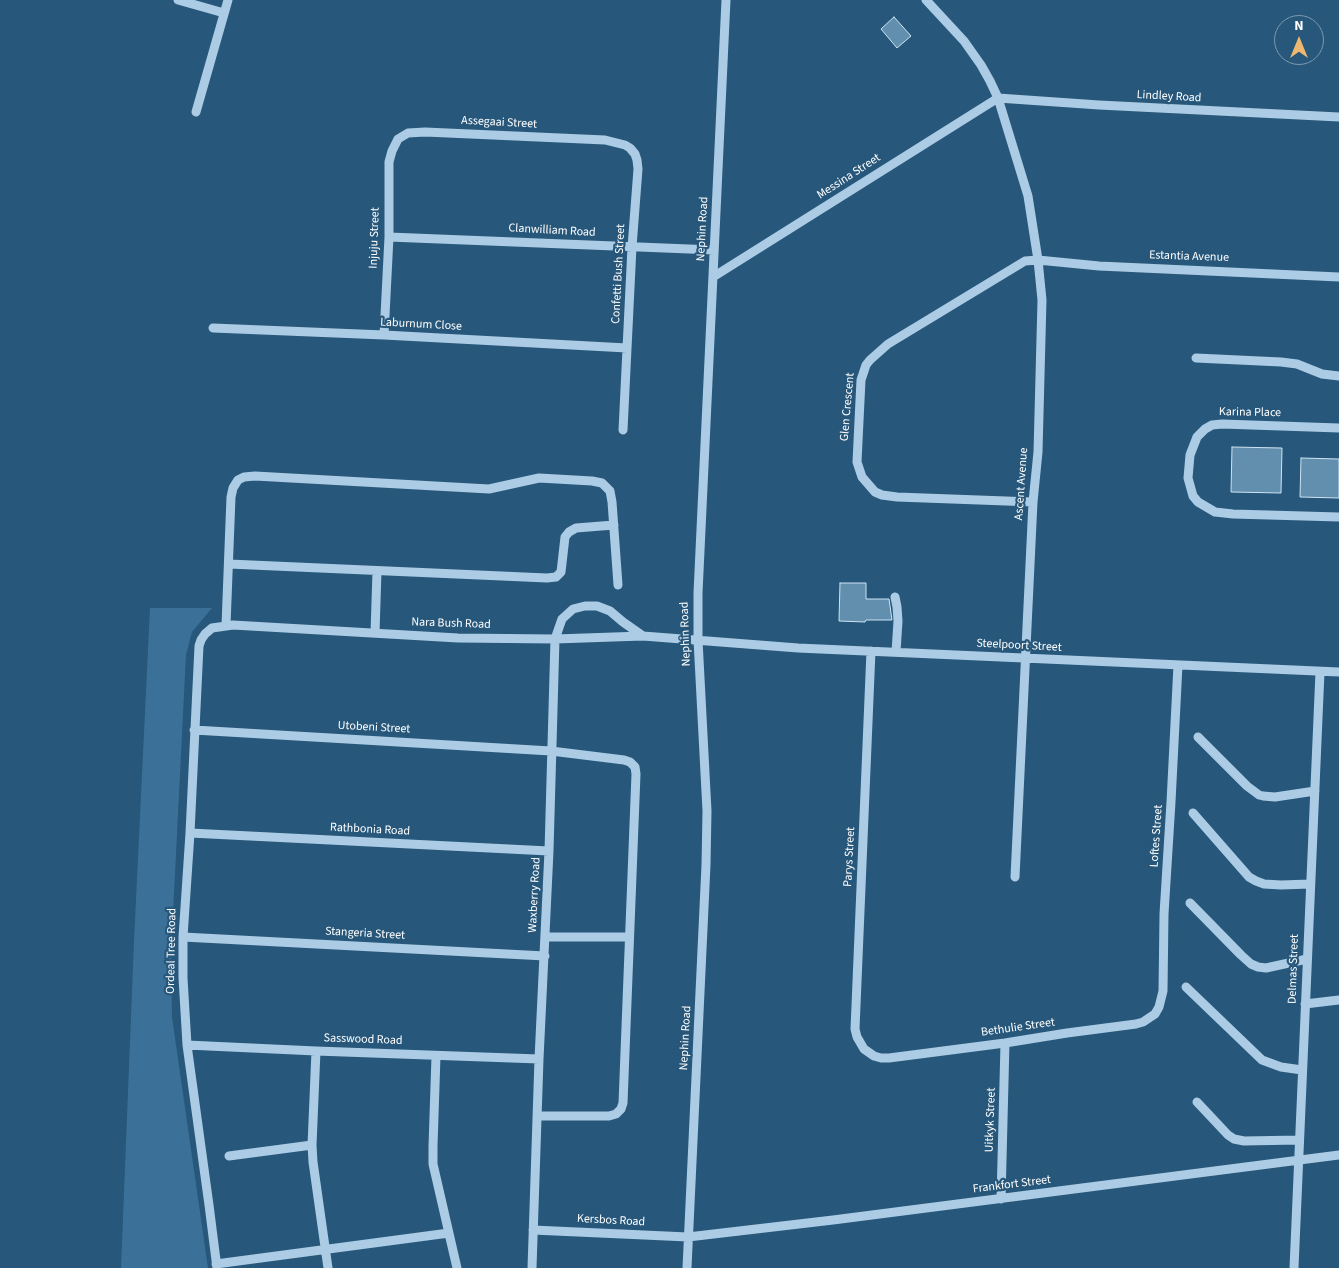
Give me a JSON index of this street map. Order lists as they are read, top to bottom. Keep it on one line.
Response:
{"streets":{"street":["Lindley Road","Assegaai Street","Messina Street","Nephin Road","Clanwilliam Road","Injuju Street","Estantia Avenue","Confetti Bush Street","Laburnum Close","Glen Crescent","Karina Place","Ascent Avenue","Nara Bush Road","Steelpoort Street","Utobeni Street","Rathbonia Road","Loftes Street","Parys Street","Waxberry Road","Stangeria Street","Ordeal Tree Road","Delmas Street","Bethulie Street","Sasswood Road","Uitkyk Street","Frankfort Street","Kersbos Road"]},"crossings":[["Lindley Road","Messina Street"],["Lindley Road","Ascent Avenue"],["Assegaai Street","Injuju Street"],["Assegaai Street","Confetti Bush Street"],["Messina Street","Nephin Road"],["Messina Street","Ascent Avenue"],["Nephin Road","Clanwilliam Road"],["Nephin Road","Nara Bush Road"],["Nephin Road","Steelpoort Street"],["Nephin Road","Frankfort Street"],["Nephin Road","Kersbos Road"],["Clanwilliam Road","Injuju Street"],["Clanwilliam Road","Confetti Bush Street"],["Injuju Street","Laburnum Close"],["Estantia Avenue","Glen Crescent"],["Estantia Avenue","Ascent Avenue"],["Confetti Bush Street","Laburnum Close"],["Glen Crescent","Ascent Avenue"],["Ascent Avenue","Steelpoort Street"],["Nara Bush Road","Steelpoort Street"],["Nara Bush Road","Waxberry Road"],["Nara Bush Road","Ordeal Tree Road"],["Steelpoort Street","Loftes Street"],["Steelpoort Street","Parys Street"],["Steelpoort Street","Delmas Street"],["Utobeni Street","Waxberry Road"],["Utobeni Street","Ordeal Tree Road"],["Rathbonia Road","Waxberry Road"],["Rathbonia Road","Ordeal Tree Road"],["Loftes Street","Bethulie Street"],["Parys Street","Bethulie Street"],["Waxberry Road","Stangeria Street"],["Waxberry Road","Sasswood Road"],["Waxberry Road","Kersbos Road"],["Stangeria Street","Ordeal Tree Road"],["Ordeal Tree Road","Sasswood Road"],["Delmas Street","Frankfort Street"],["Bethulie Street","Uitkyk Street"],["Uitkyk Street","Frankfort Street"],["Frankfort Street","Kersbos Road"]],"north":"top"}
